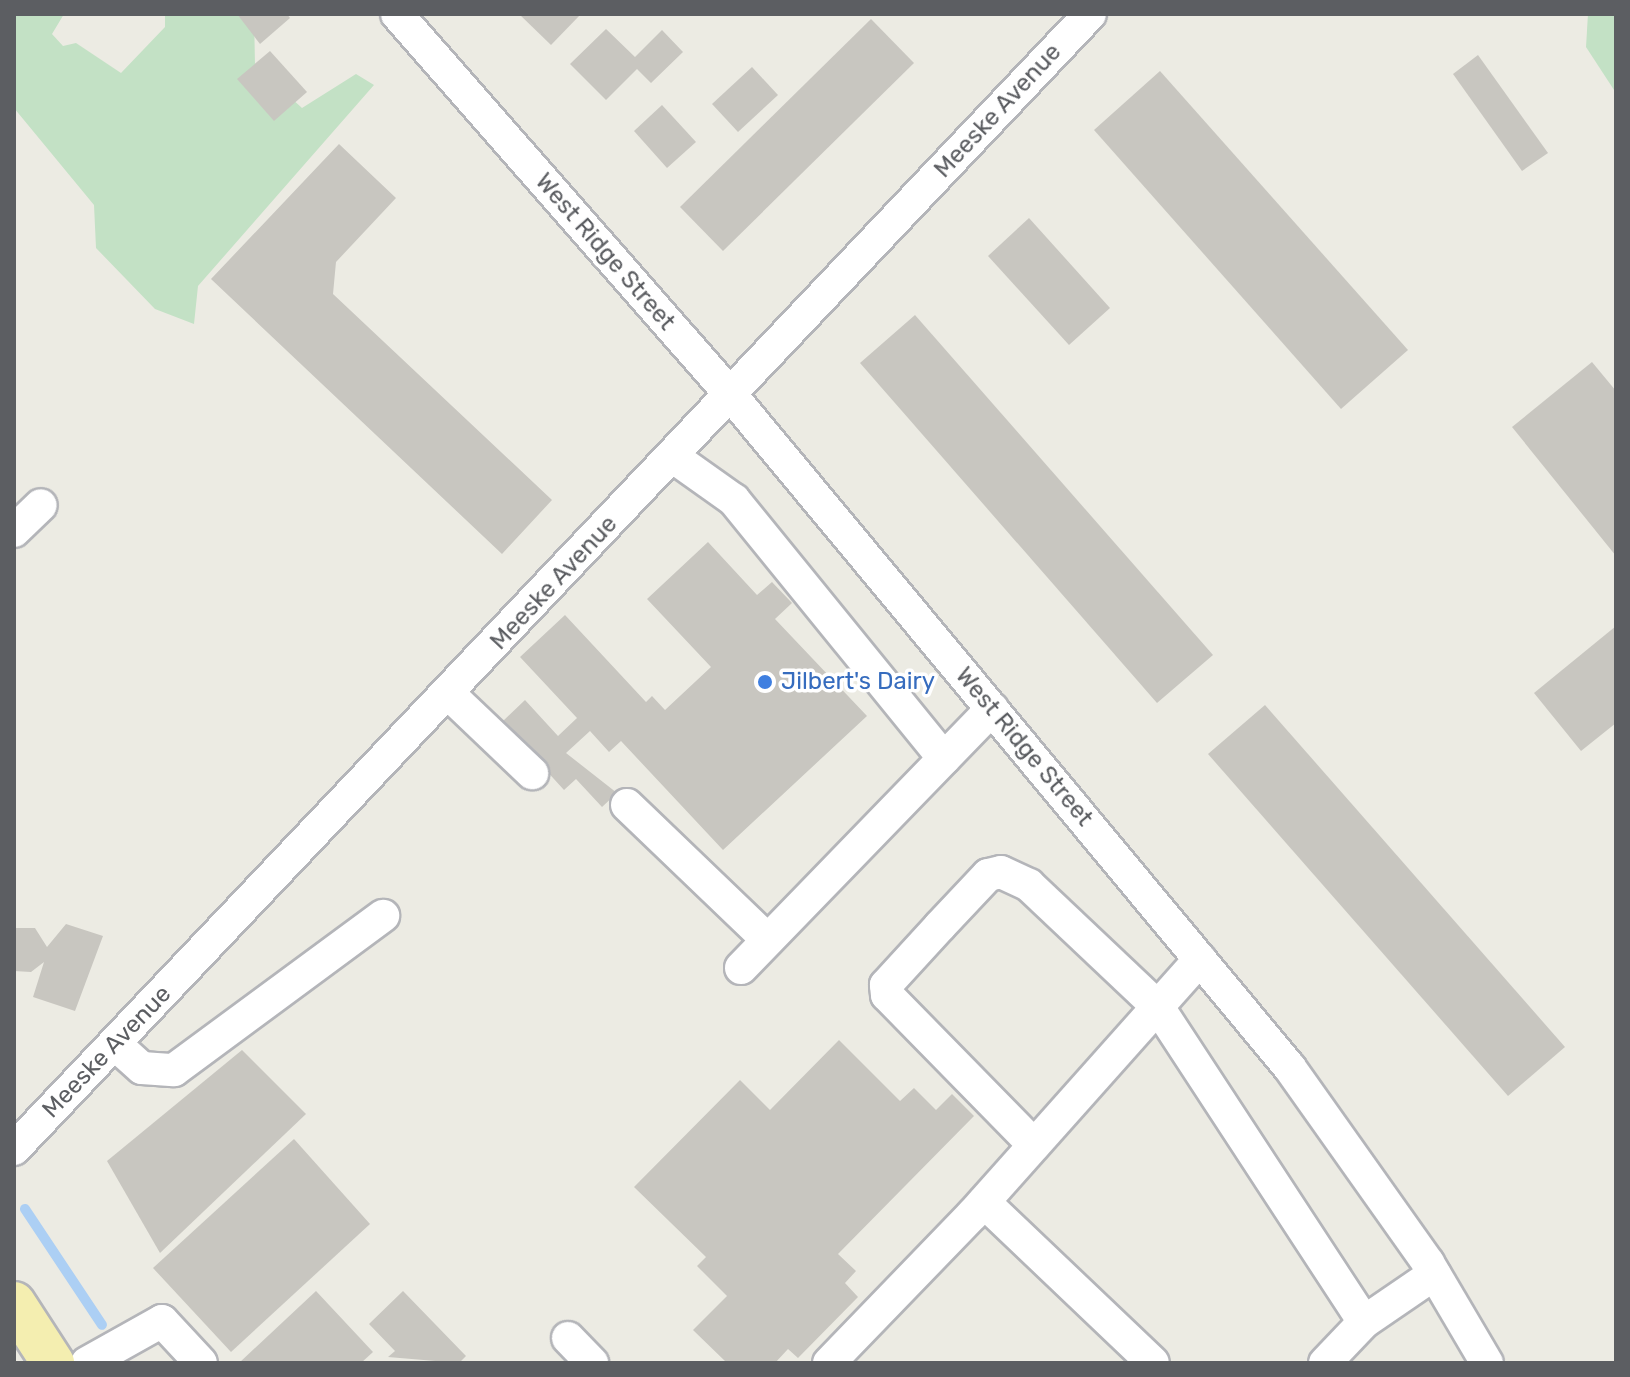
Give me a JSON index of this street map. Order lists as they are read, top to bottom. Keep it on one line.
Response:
{"streets":{"street":["Meeske Avenue","West Ridge Street"]},"crossings":[["Meeske Avenue","West Ridge Street"]],"places":["Jilbert's Dairy"]}
